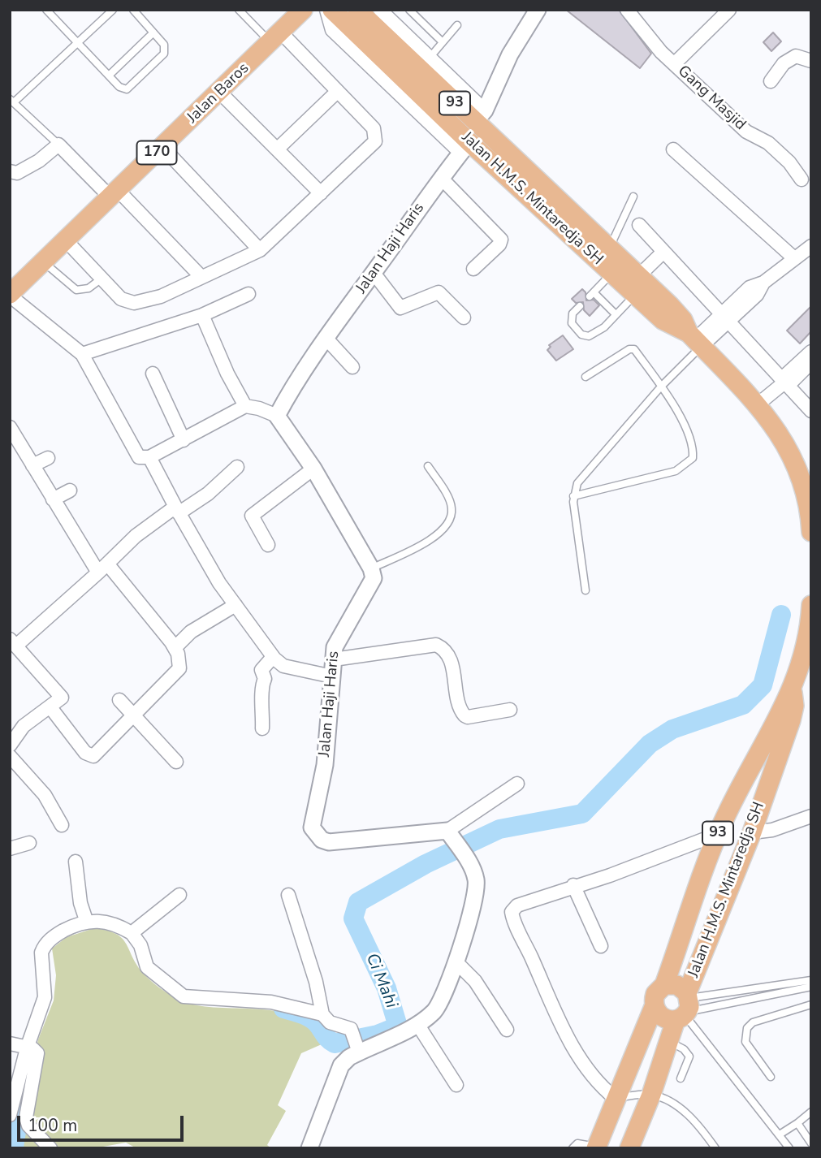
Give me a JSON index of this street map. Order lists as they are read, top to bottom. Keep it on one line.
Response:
{"streets":{"main road":["Jalan Baros","93","170","Jalan H.M.S. Mintaredja SH"],"street":["Gang Masjid","Jalan Haji Haris"]},"crossings":[["Jalan H.M.S. Mintaredja SH","Jalan Haji Haris"]],"water":["Ci Mahi"],"scale_bar":"100 m"}
